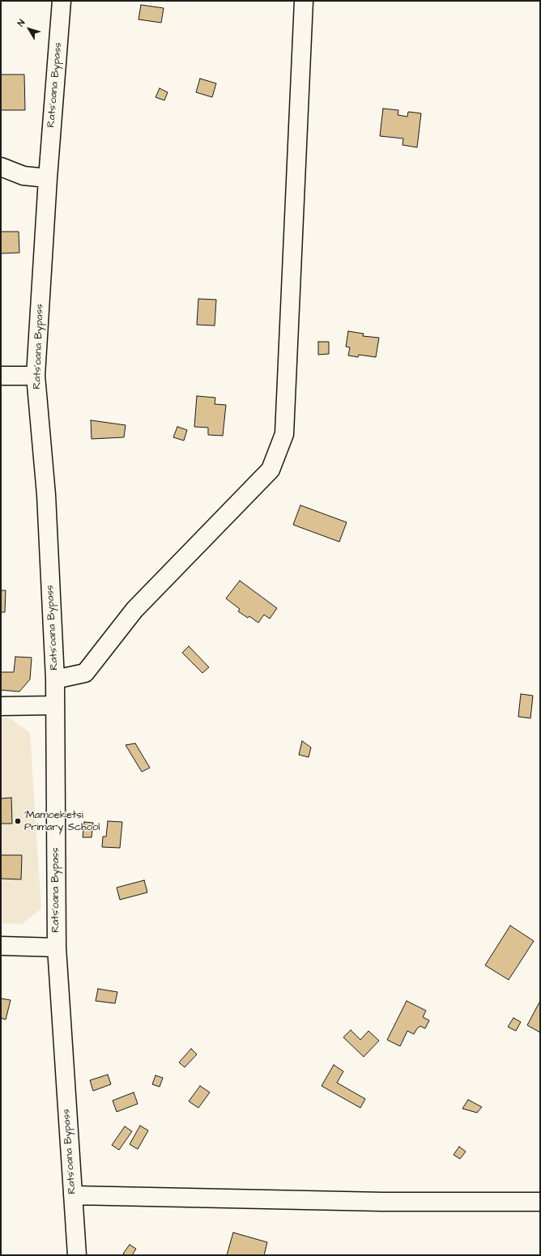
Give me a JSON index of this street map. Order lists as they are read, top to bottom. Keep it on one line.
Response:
{"streets":{"street":["Rats'oana Bypass"]},"places":["'Mamoeketsi Primary School"],"north":"top left"}
